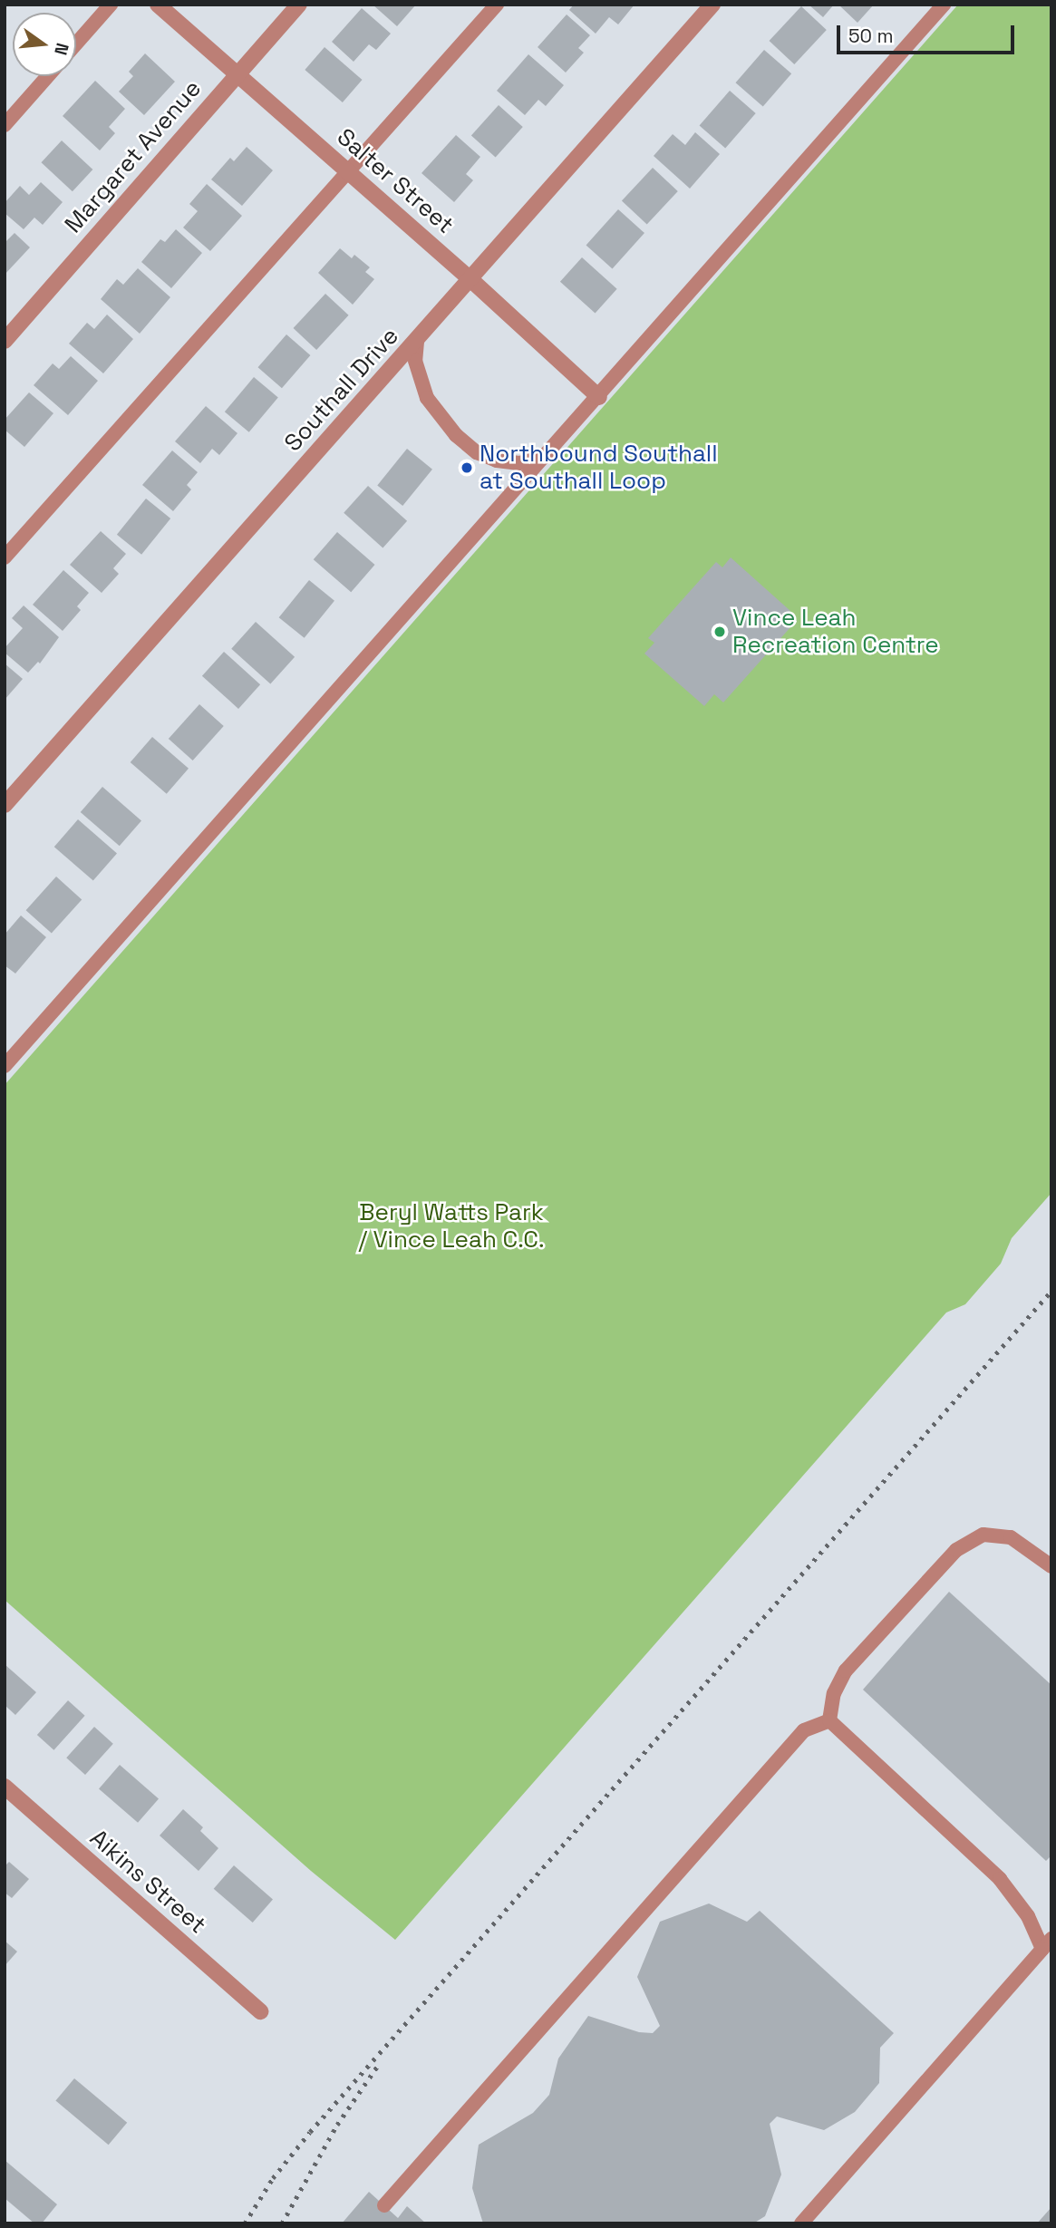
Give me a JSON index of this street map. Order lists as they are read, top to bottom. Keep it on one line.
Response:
{"streets":{"street":["Margaret Avenue","Salter Street","Southall Drive","Aikins Street"]},"crossings":[["Margaret Avenue","Salter Street"],["Salter Street","Southall Drive"]],"parks":["Beryl Watts Park / Vince Leah C.C."],"places":["Northbound Southall at Southall Loop","Vince Leah Recreation Centre"],"scale_bar":"50 m","north":"right"}
